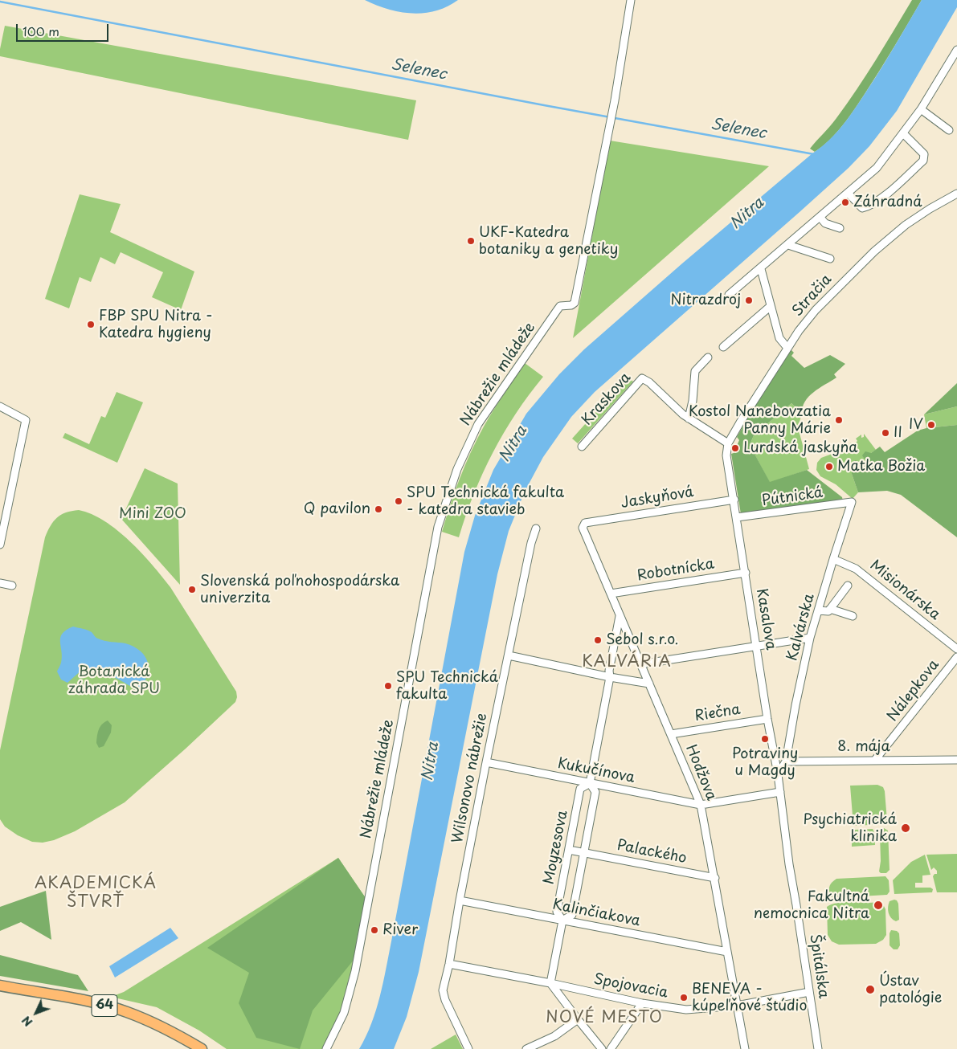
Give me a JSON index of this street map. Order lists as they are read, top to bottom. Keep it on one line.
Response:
{"streets":{"main road":["64"],"street":["Stračia","Nábrežie mládeže","Kraskova","Pútnická","Jaskyňová","Robotnícka","Misionárska","Kasalova","Kalvárska","Nálepkova","Riečna","8. mája","Kukučínova","Hodžova","Wilsonovo nábrežie","Moyzesova","Palackého","Kalinčiakova","Špitálska","Spojovacia"]},"crossings":[["Stračia","Kraskova"],["Stračia","Kasalova"],["Kraskova","Kasalova"],["Pútnická","Kasalova"],["Pútnická","Kalvárska"],["Jaskyňová","Kasalova"],["Jaskyňová","Hodžova"],["Robotnícka","Kasalova"],["Robotnícka","Hodžova"],["Misionárska","Kalvárska"],["Kasalova","Riečna"],["Kasalova","Špitálska"],["Kalvárska","8. mája"],["Nálepkova","8. mája"],["Riečna","Hodžova"],["Kukučínova","Hodžova"],["Kukučínova","Wilsonovo nábrežie"],["Kukučínova","Moyzesova"],["Hodžova","Moyzesova"],["Hodžova","Palackého"],["Hodžova","Kalinčiakova"],["Hodžova","Spojovacia"],["Wilsonovo nábrežie","Kalinčiakova"],["Wilsonovo nábrežie","Spojovacia"],["Moyzesova","Palackého"],["Moyzesova","Kalinčiakova"],["Moyzesova","Spojovacia"],["Špitálska","Spojovacia"]],"districts":["KALVÁRIA","AKADEMICKÁ ŠTVRŤ","NOVÉ MESTO"],"water":["Selenec","Nitra"],"parks":["Mini ZOO","Botanická záhrada SPU"],"places":["Záhradná","UKF-Katedra botaniky a genetiky","Nitrazdroj","FBP SPU Nitra - Katedra hygieny","Kostol Nanebovzatia Panny Márie","IV","II","Lurdská jaskyňa","Matka Božia","SPU Technická fakulta - katedra stavieb","Q pavilon","Slovenská poľnohospodárska univerzita","Sebol s.r.o.","SPU Technická fakulta","Potraviny u Magdy","Psychiatrická klinika","Fakultná nemocnica Nitra","River","Ústav patológie","BENEVA - kúpeľňové štúdio"],"scale_bar":"100 m","north":"bottom left"}
